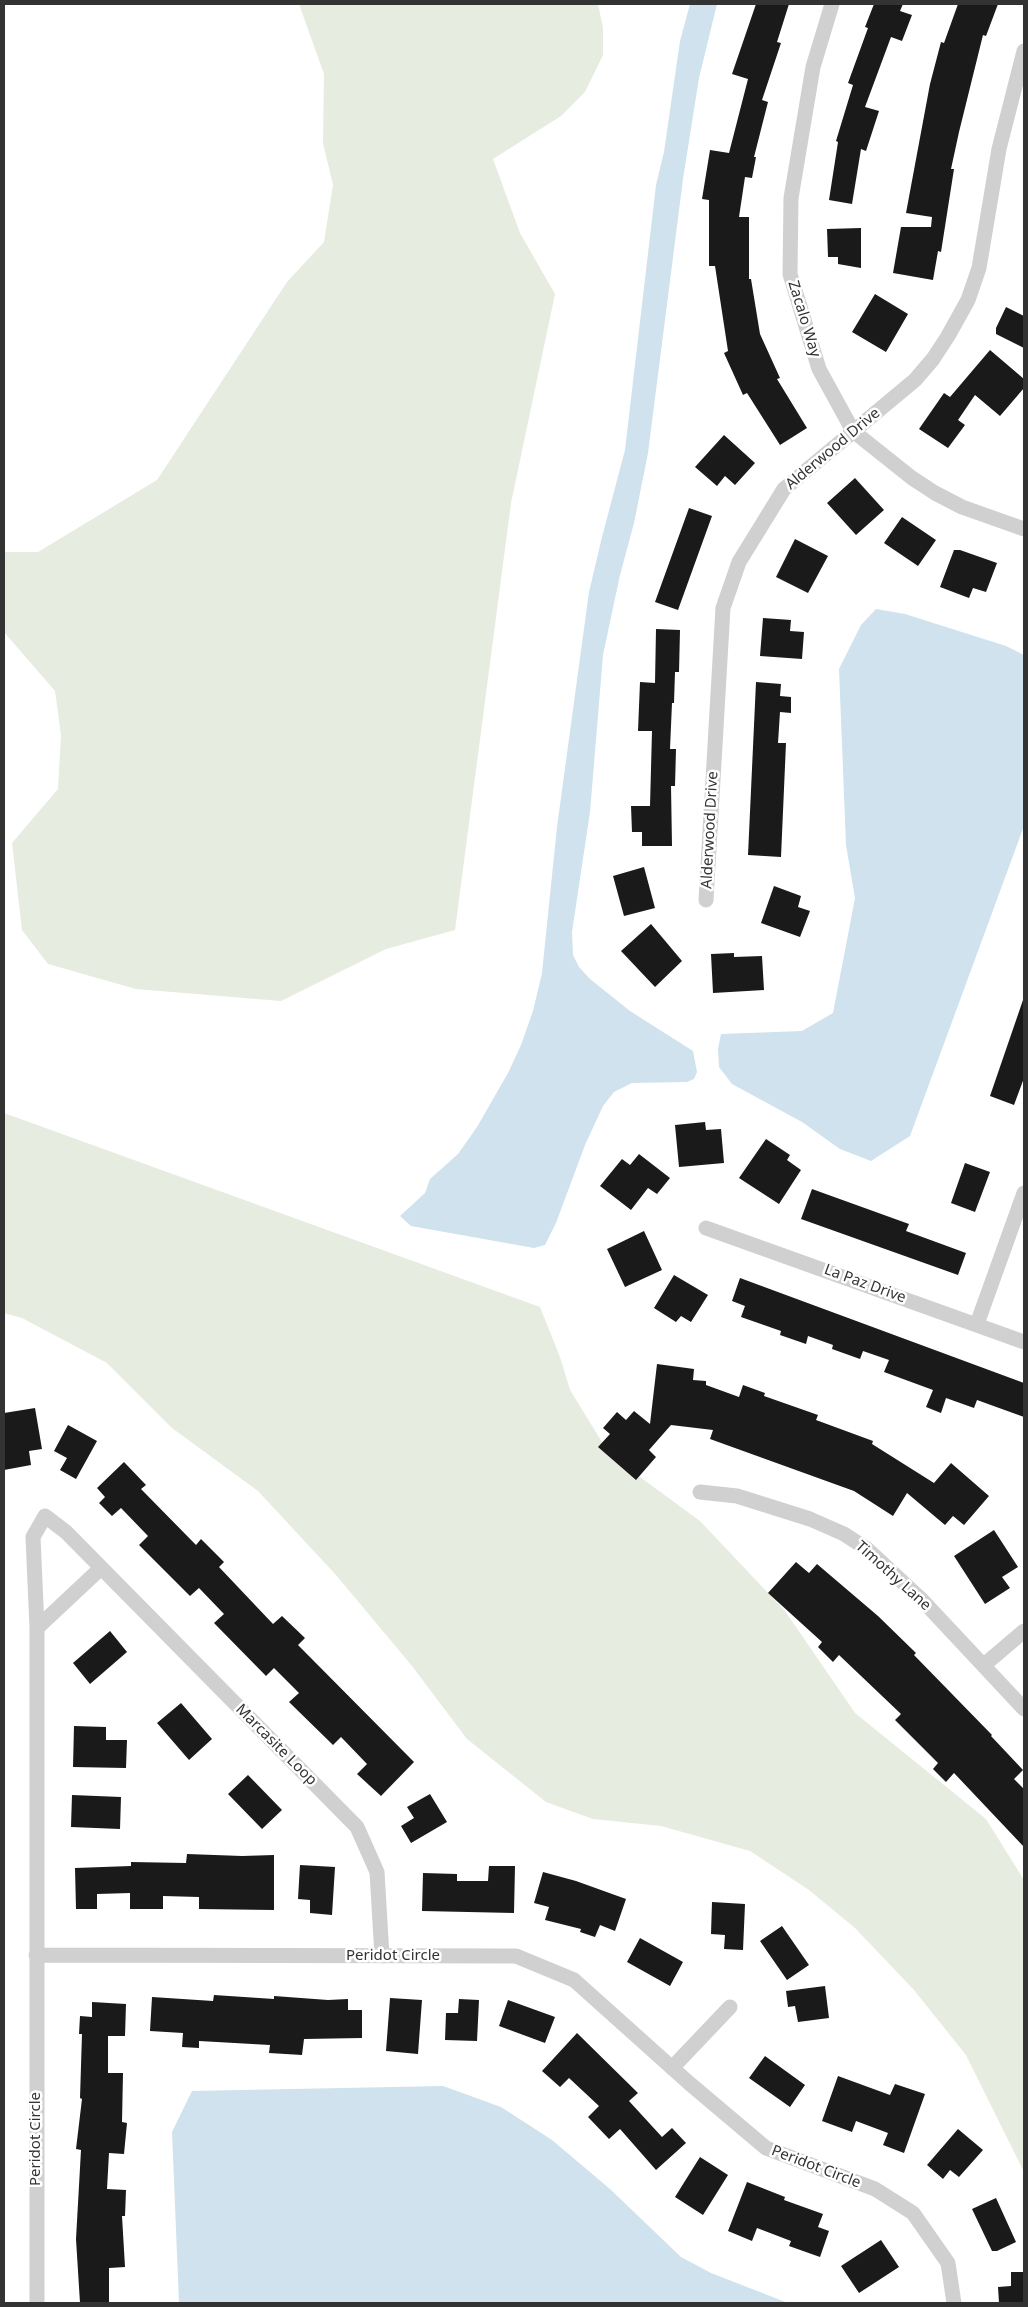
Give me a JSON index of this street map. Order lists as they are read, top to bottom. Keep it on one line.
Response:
{"streets":{"street":["Zacalo Way","Alderwood Drive","La Paz Drive","Timothy Lane","Marcasite Loop","Peridot Circle"]},"crossings":[["Zacalo Way","Alderwood Drive"],["Marcasite Loop","Peridot Circle"]]}
